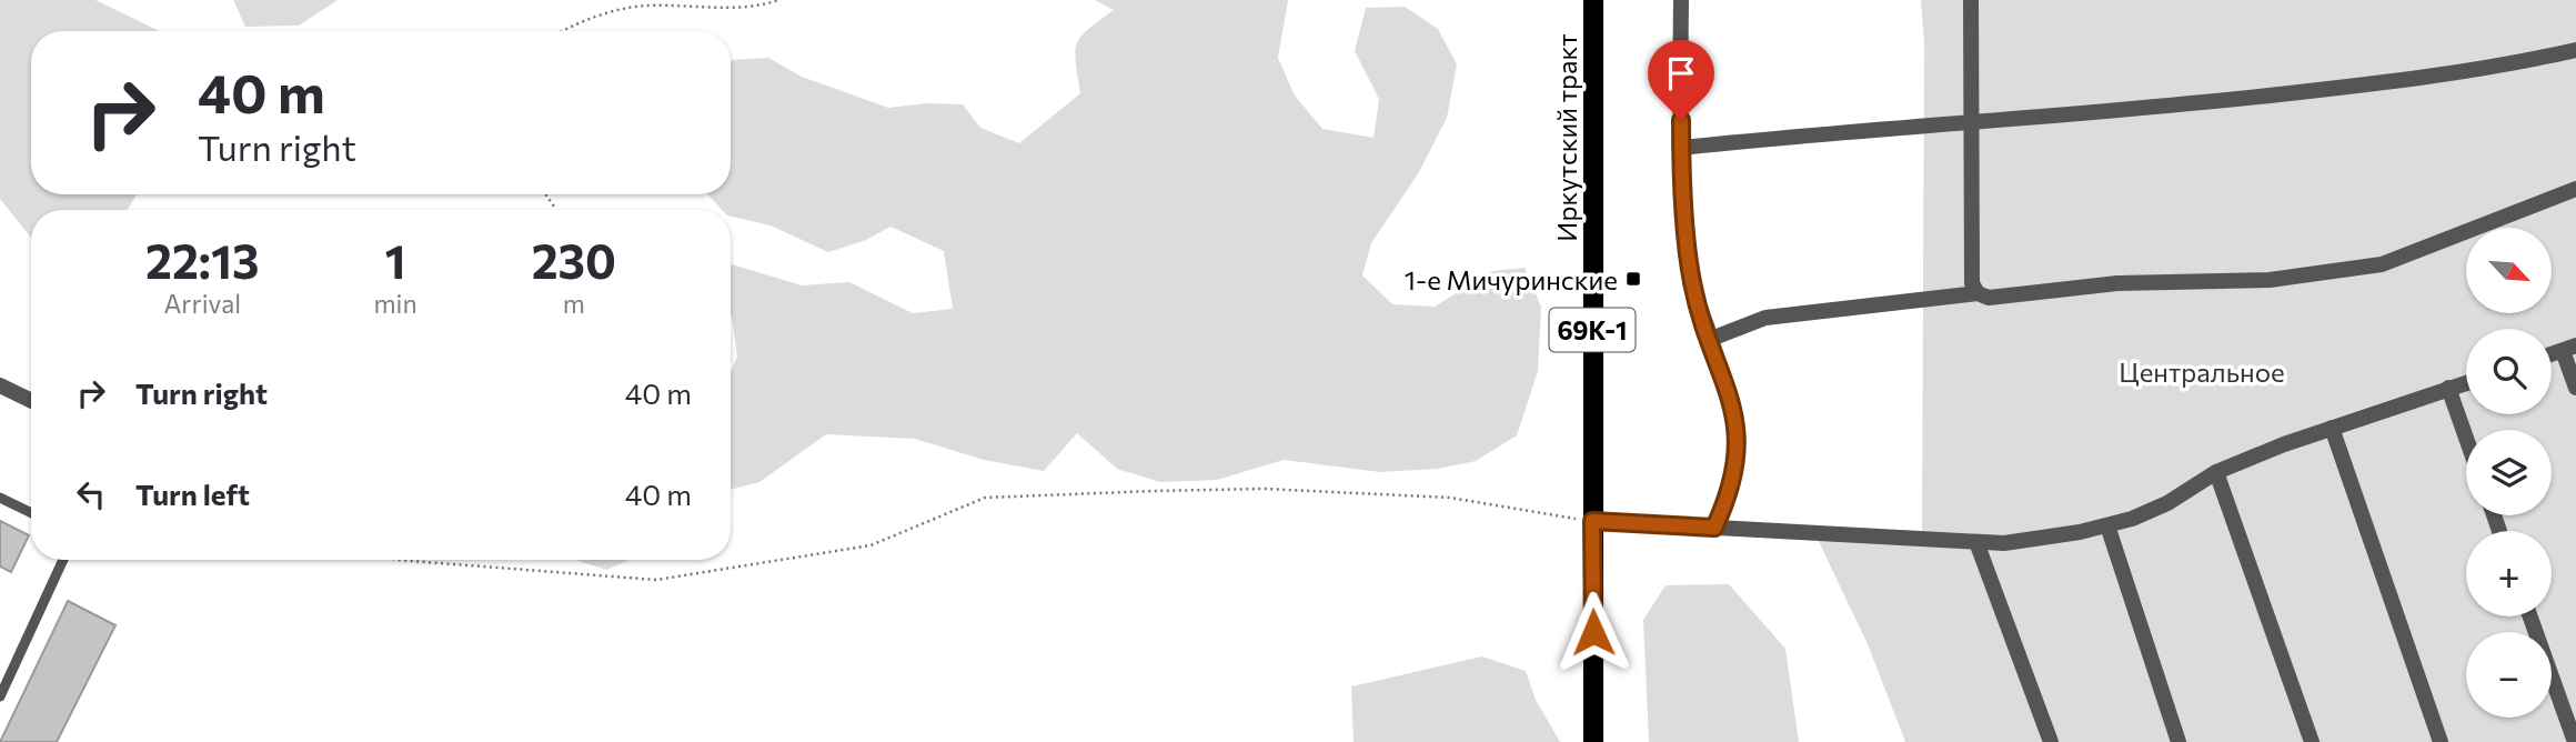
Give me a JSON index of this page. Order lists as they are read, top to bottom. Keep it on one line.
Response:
{"streets":{"main road":["Иркутский тракт","69К-1"]},"parks":["Центральное"],"places":{"transit":["1-е Мичуринские"]},"north":"bottom right","page":{"turn":["40 m","Turn right"],"eta":["22:13","Arrival","1","min","230","m"],"map_buttons":["+","−"],"list":[{"name":"Turn right","value":"40 m"},{"name":"Turn left","value":"40 m"}]}}
